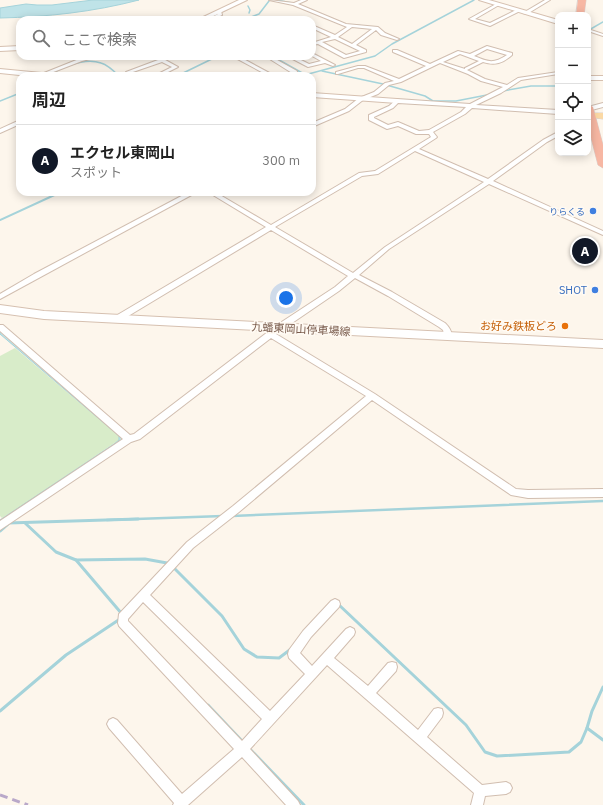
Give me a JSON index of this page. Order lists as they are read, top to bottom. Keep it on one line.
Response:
{"streets":{"main road":["九蟠東岡山停車場線"]},"places":["りらくる","SHOT","お好み鉄板どろ"],"page":{"map_buttons":["+","−"],"search":"ここで検索","heading":"周辺","list":[{"mark":"A","name":"エクセル東岡山","note":"スポット","value":"300 m"}],"pins":"A"}}
